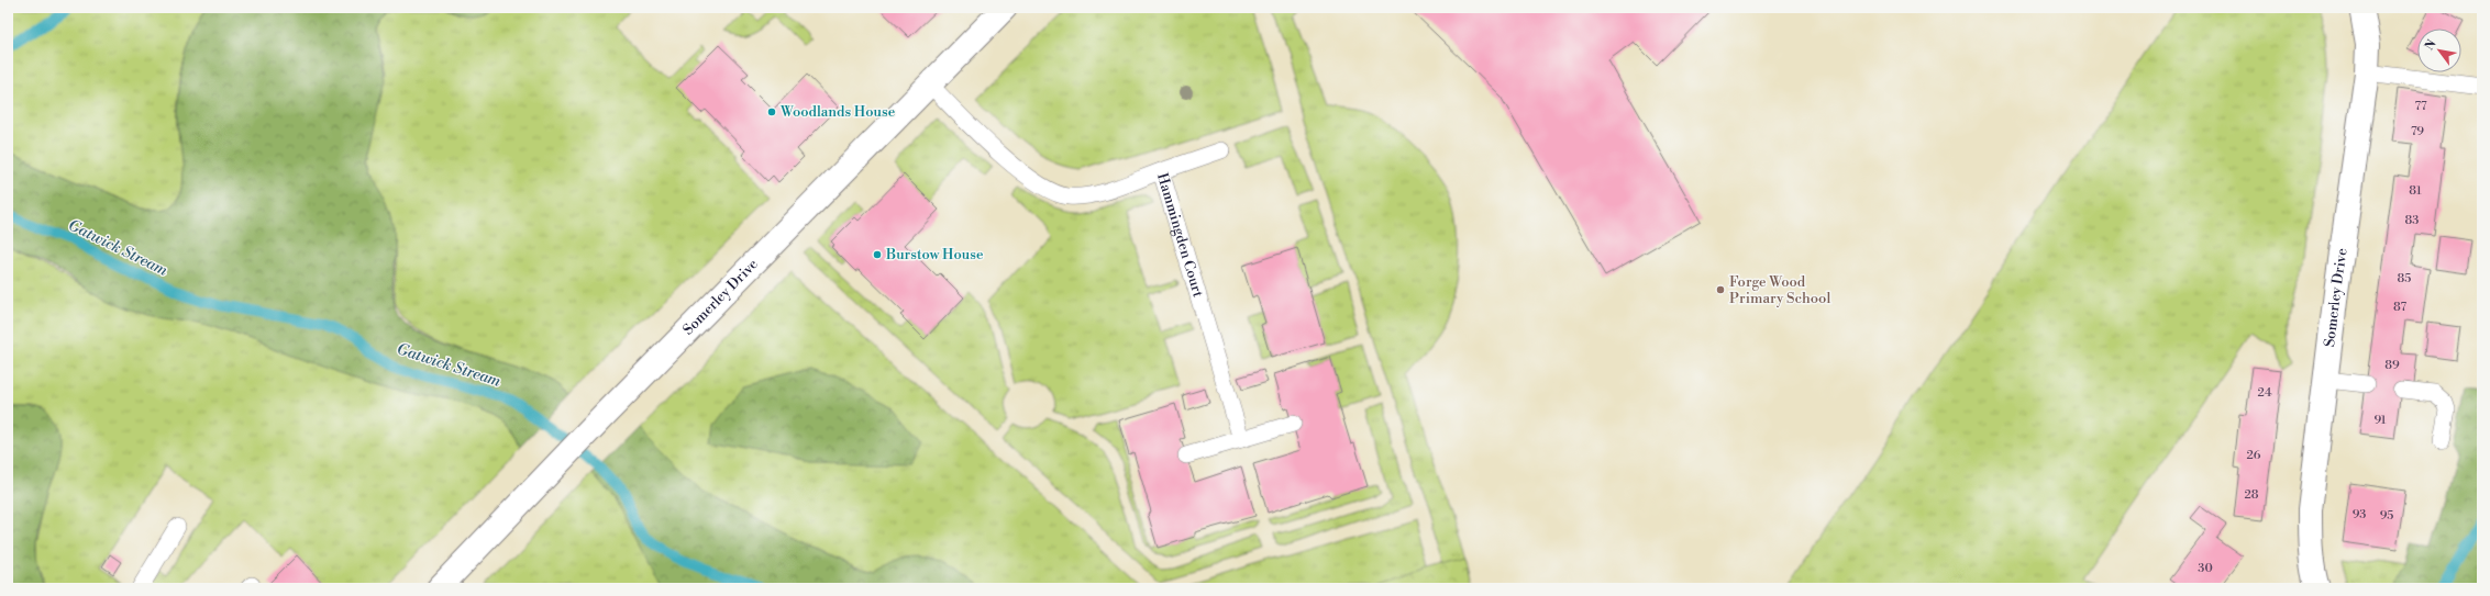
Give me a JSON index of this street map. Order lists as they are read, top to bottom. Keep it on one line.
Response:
{"streets":{"street":["Somerley Drive"],"lane":["Hammingden Court"]},"crossings":[["Hammingden Court","Somerley Drive"]],"water":["Gatwick Stream"],"places":["Woodlands House","Burstow House","Forge Wood Primary School"],"house_numbers":["77","79","81","83","85","87","89","24","91","26","28","93","95","30"],"north":"top left"}
